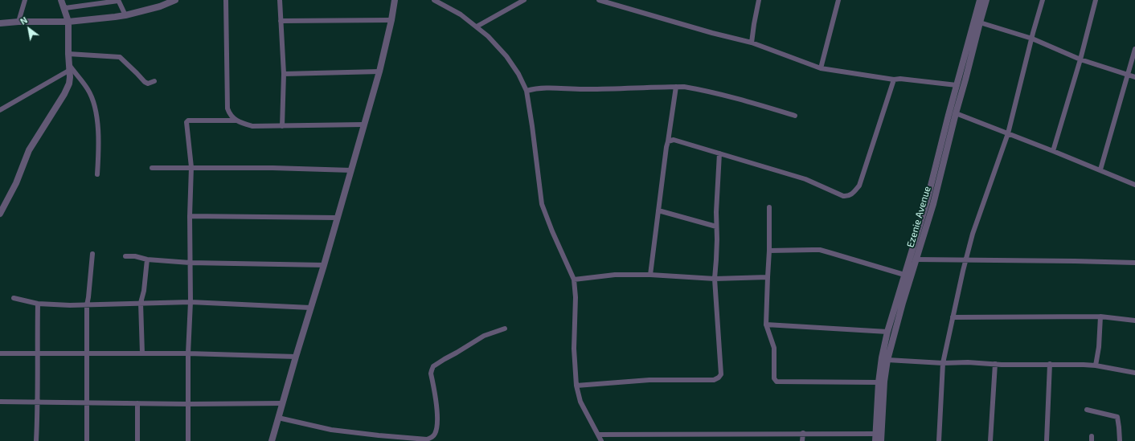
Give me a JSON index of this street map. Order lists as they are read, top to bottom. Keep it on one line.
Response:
{"streets":{"street":["Ezenie Avenue"]},"north":"top left"}
